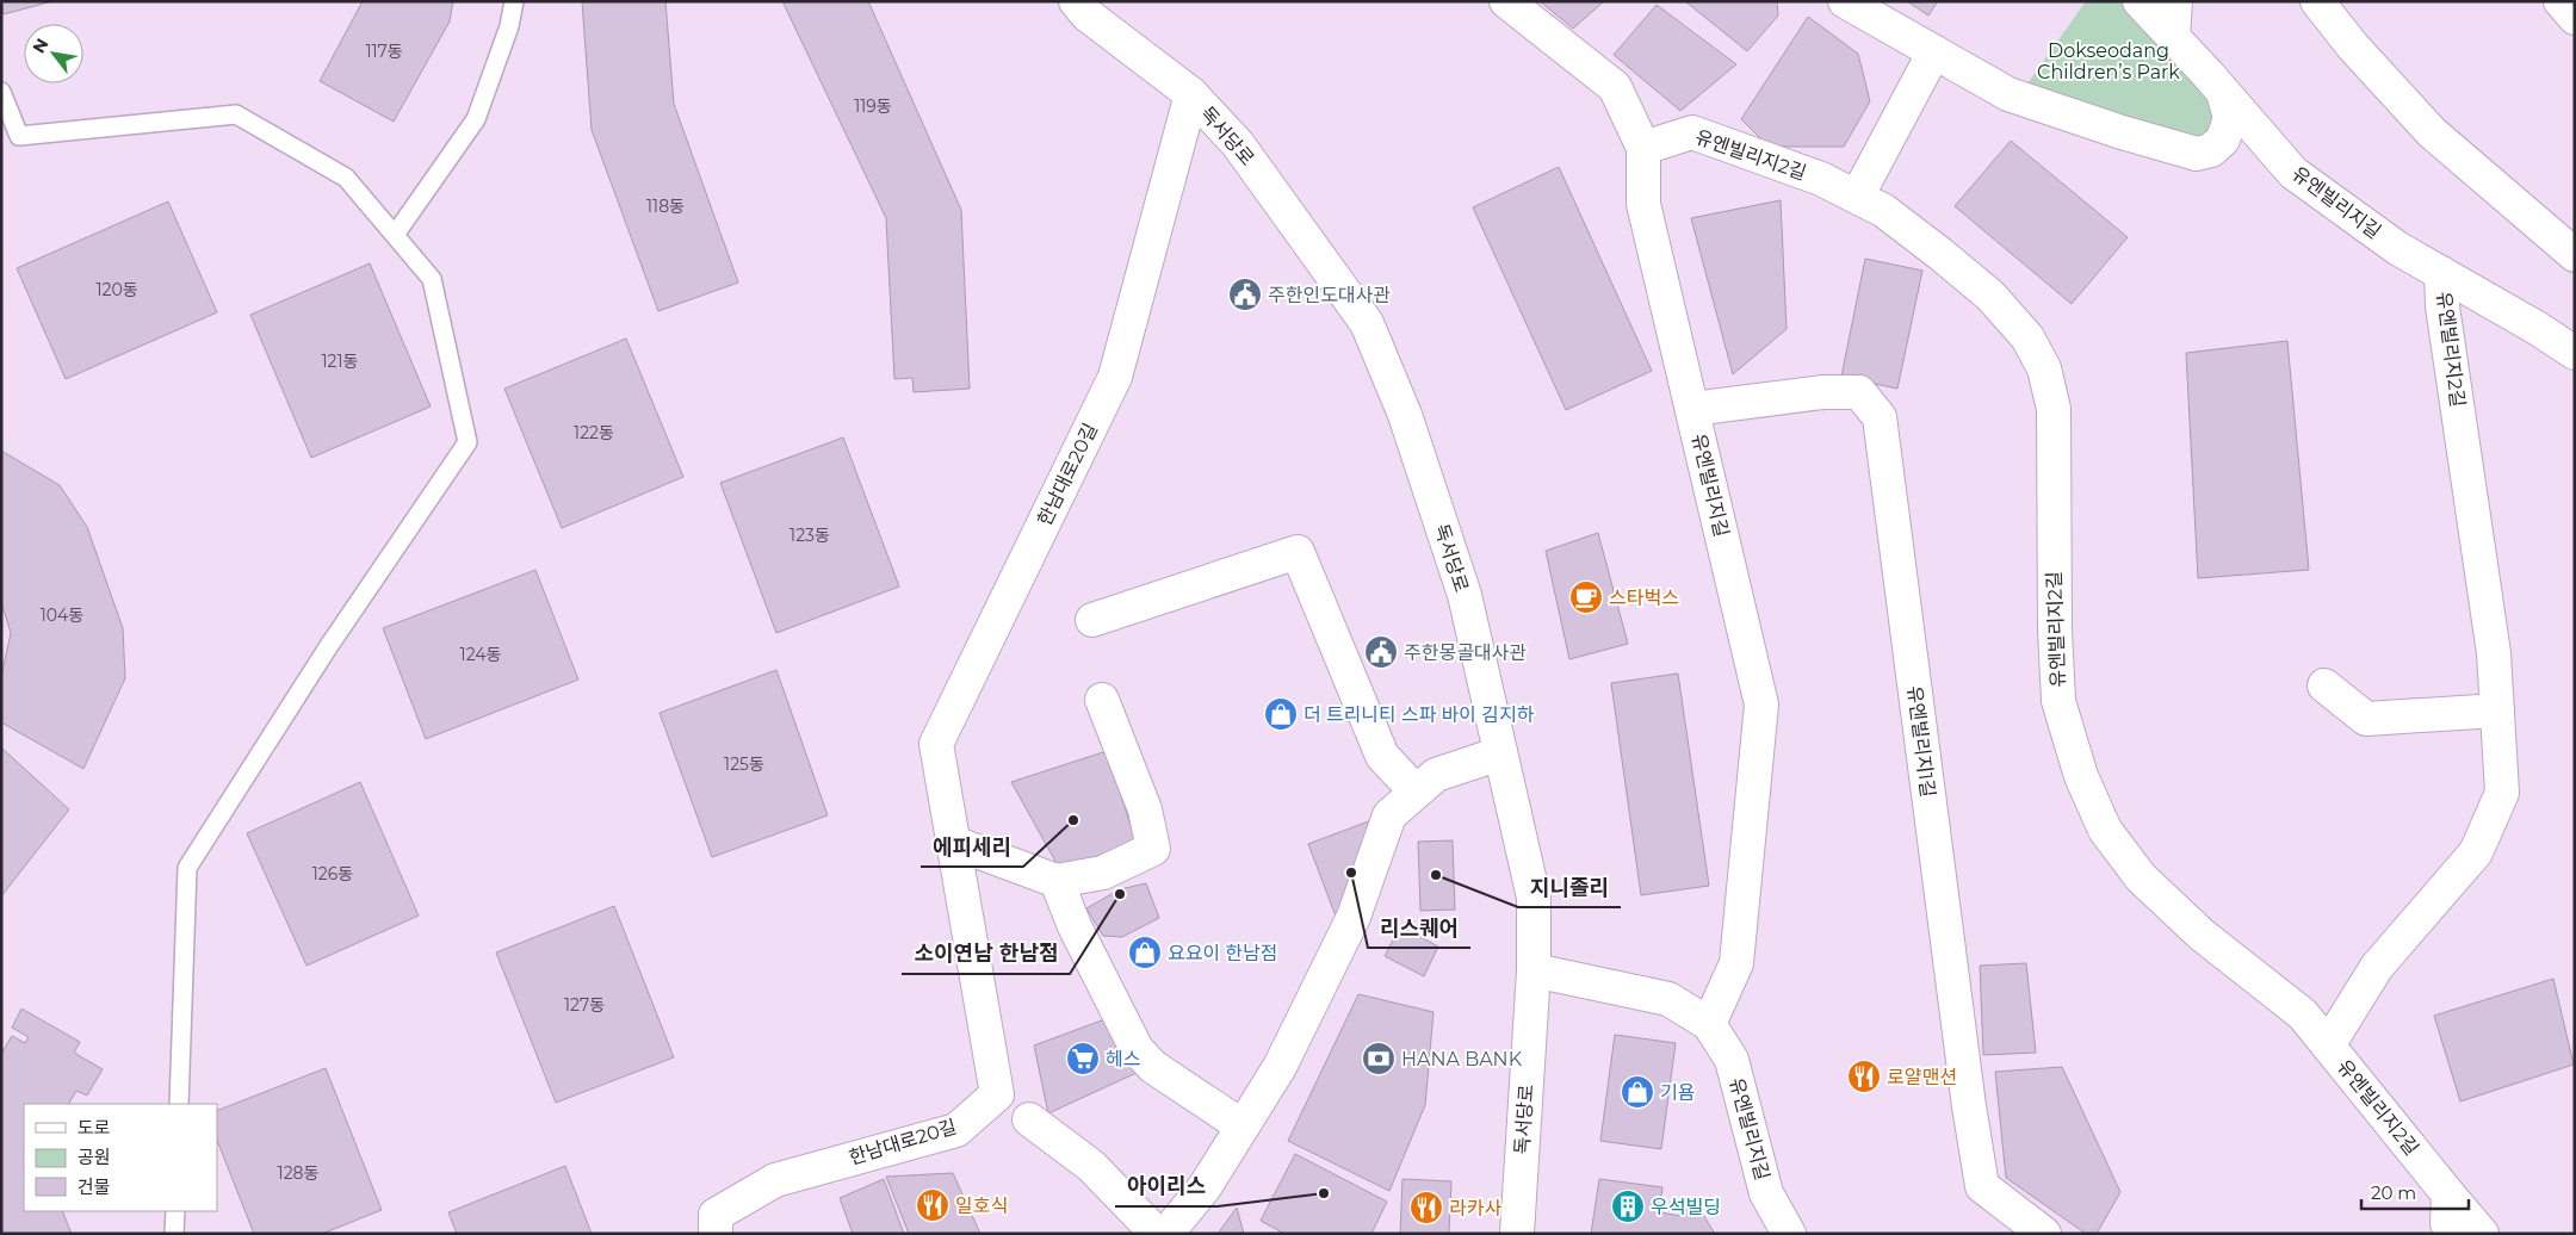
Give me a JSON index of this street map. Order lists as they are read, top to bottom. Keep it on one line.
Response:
{"streets":{"street":["독서당로","유엔빌리지2길","유엔빌리지길","한남대로20길","유엔빌리지1길"]},"crossings":[["독서당로","유엔빌리지길"],["독서당로","한남대로20길"],["유엔빌리지2길","유엔빌리지길"],["유엔빌리지길","유엔빌리지1길"]],"parks":["Dokseodang Children’s Park"],"places":{"public building":["주한인도대사관","주한몽골대사관"],"cafe":["스타벅스"],"shop":["더 트리니티 스파 바이 김지하","요요이 한남점","기욤"],"other":["에피세리","리스퀘어","지니졸리","소이연남 한남점","아이리스"],"supermarket":["헤스"],"bank":["HANA BANK"],"restaurant":["로얄맨션","일호식","라카사"],"building":["우석빌딩"]},"house_numbers":["117동","119동","118동","120동","121동","122동","123동","104동","124동","125동","126동","127동","128동"],"legend":["도로","공원","건물"],"scale_bar":"20 m","north":"top left"}
